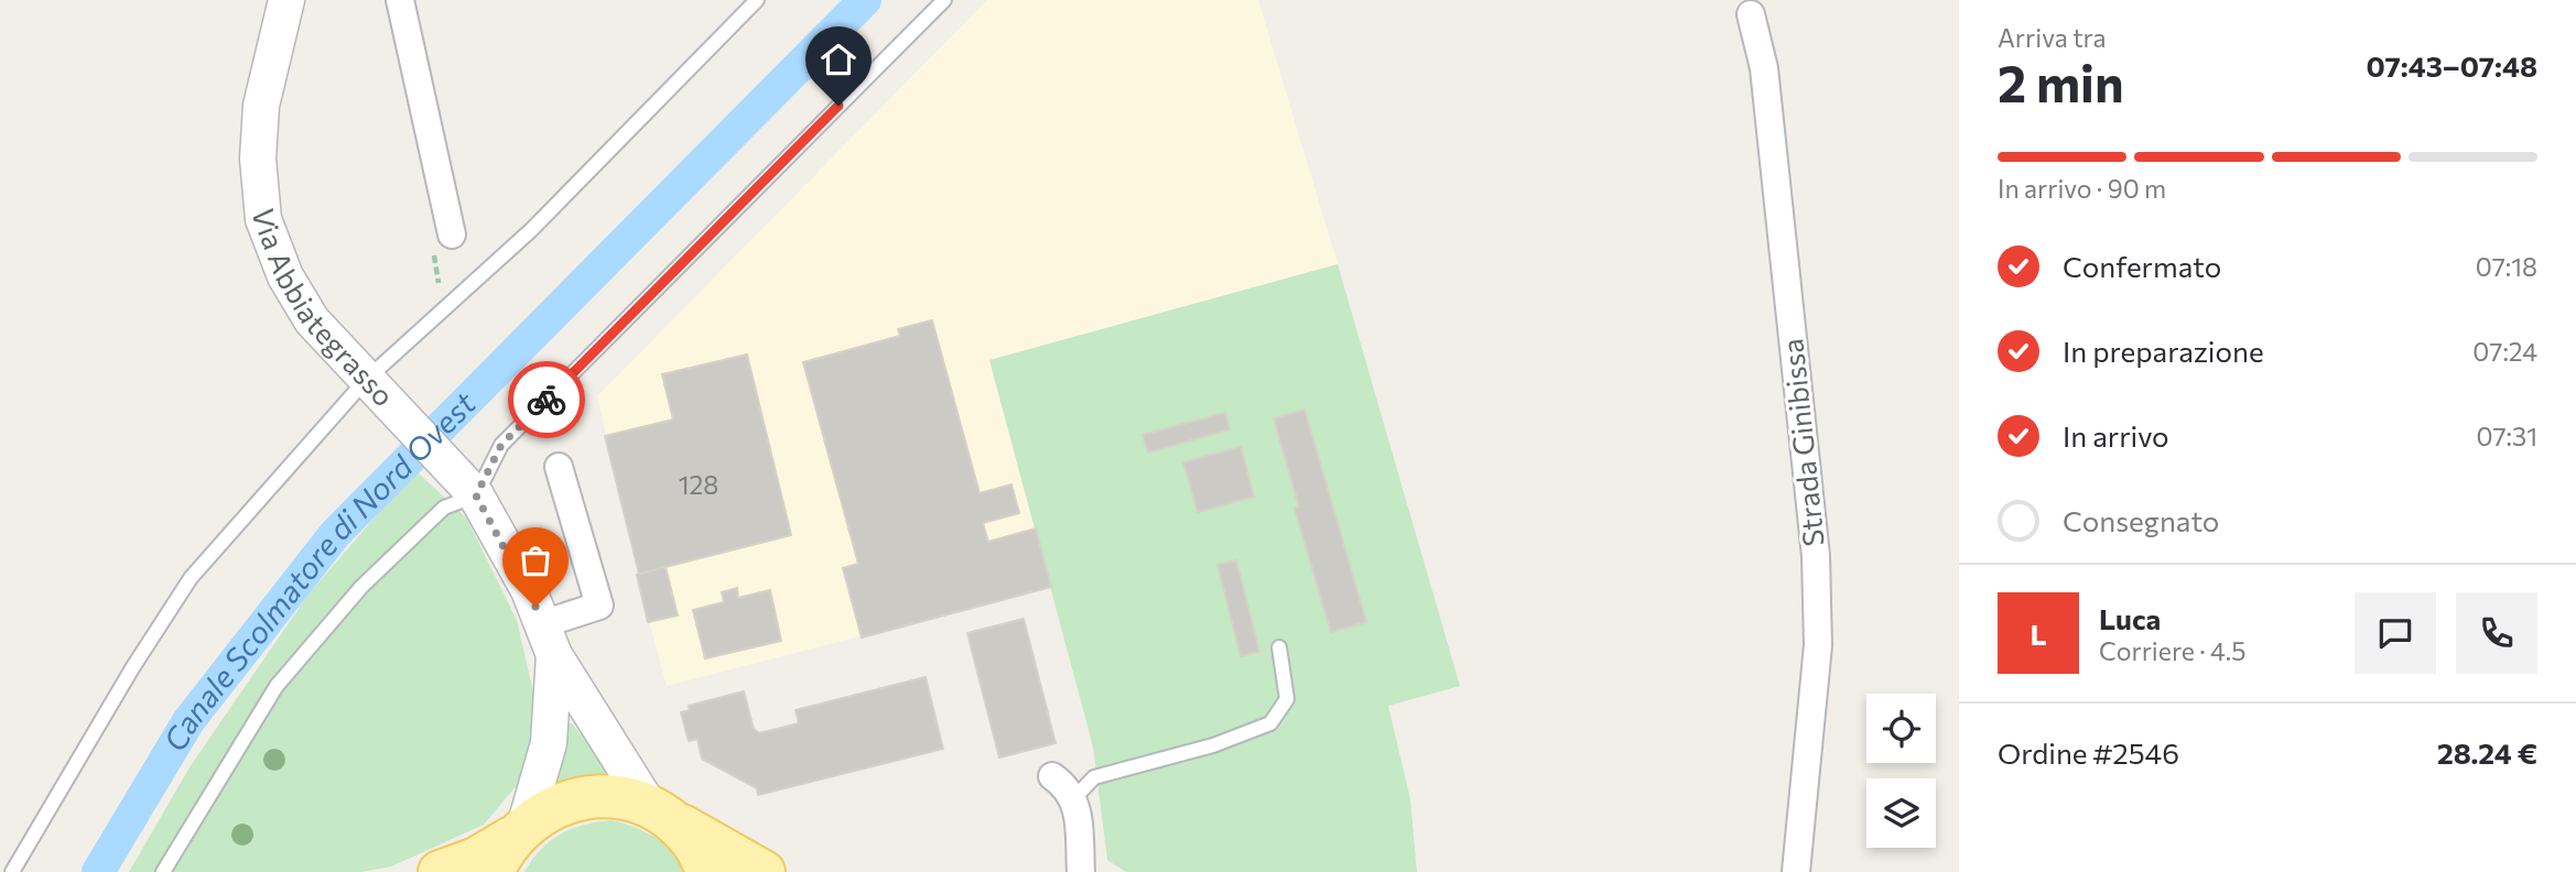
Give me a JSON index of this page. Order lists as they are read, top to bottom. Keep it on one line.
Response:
{"streets":{"street":["Via Abbiategrasso","Strada Ginibissa"]},"water":["Canale Scolmatore di Nord Ovest"],"house_numbers":["128"],"page":{"heading":["2 min","Arriva tra","07:43–07:48"],"panel":["Luca","Corriere · 4.5","Ordine #2546","28.24 €"],"bar":"In arrivo · 90 m","list":[["Confermato","07:18"],["In preparazione","07:24"],["In arrivo","07:31"],"Consegnato"],"round":"L"}}
